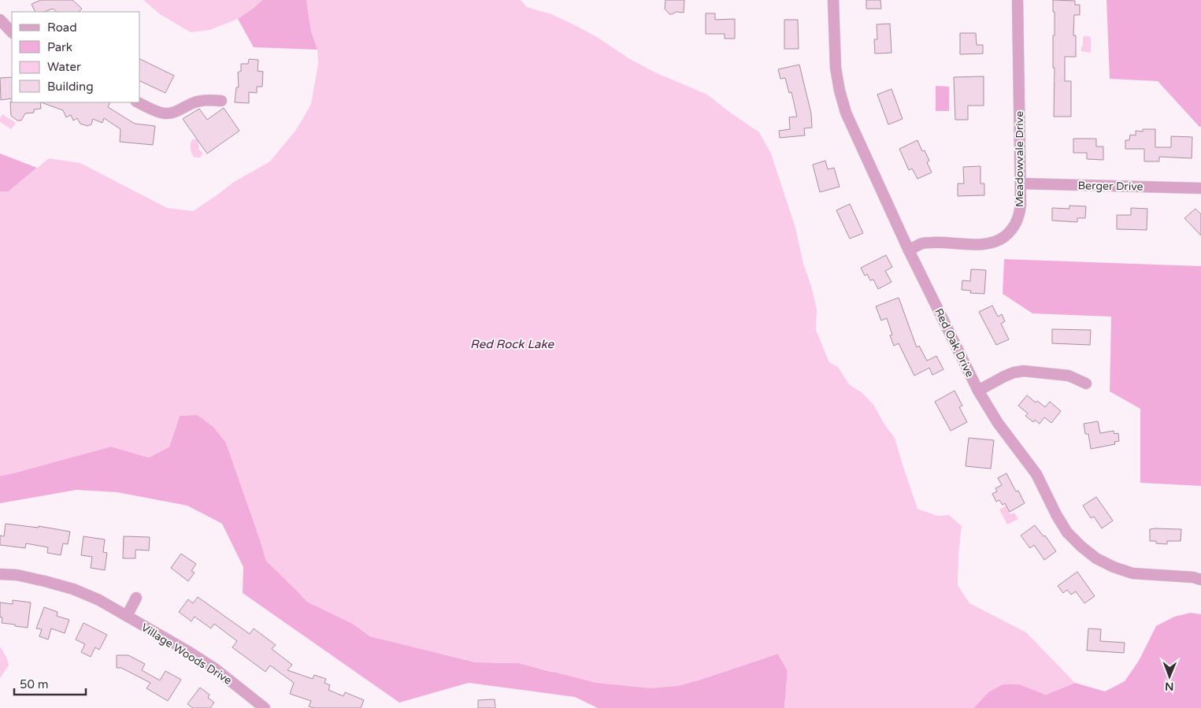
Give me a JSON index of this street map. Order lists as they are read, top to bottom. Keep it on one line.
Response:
{"streets":{"street":["Meadowvale Drive","Berger Drive","Red Oak Drive","Village Woods Drive"]},"crossings":[["Meadowvale Drive","Berger Drive"],["Meadowvale Drive","Red Oak Drive"]],"water":["Red Rock Lake"],"legend":["Road","Park","Water","Building"],"scale_bar":"50 m","north":"bottom"}
